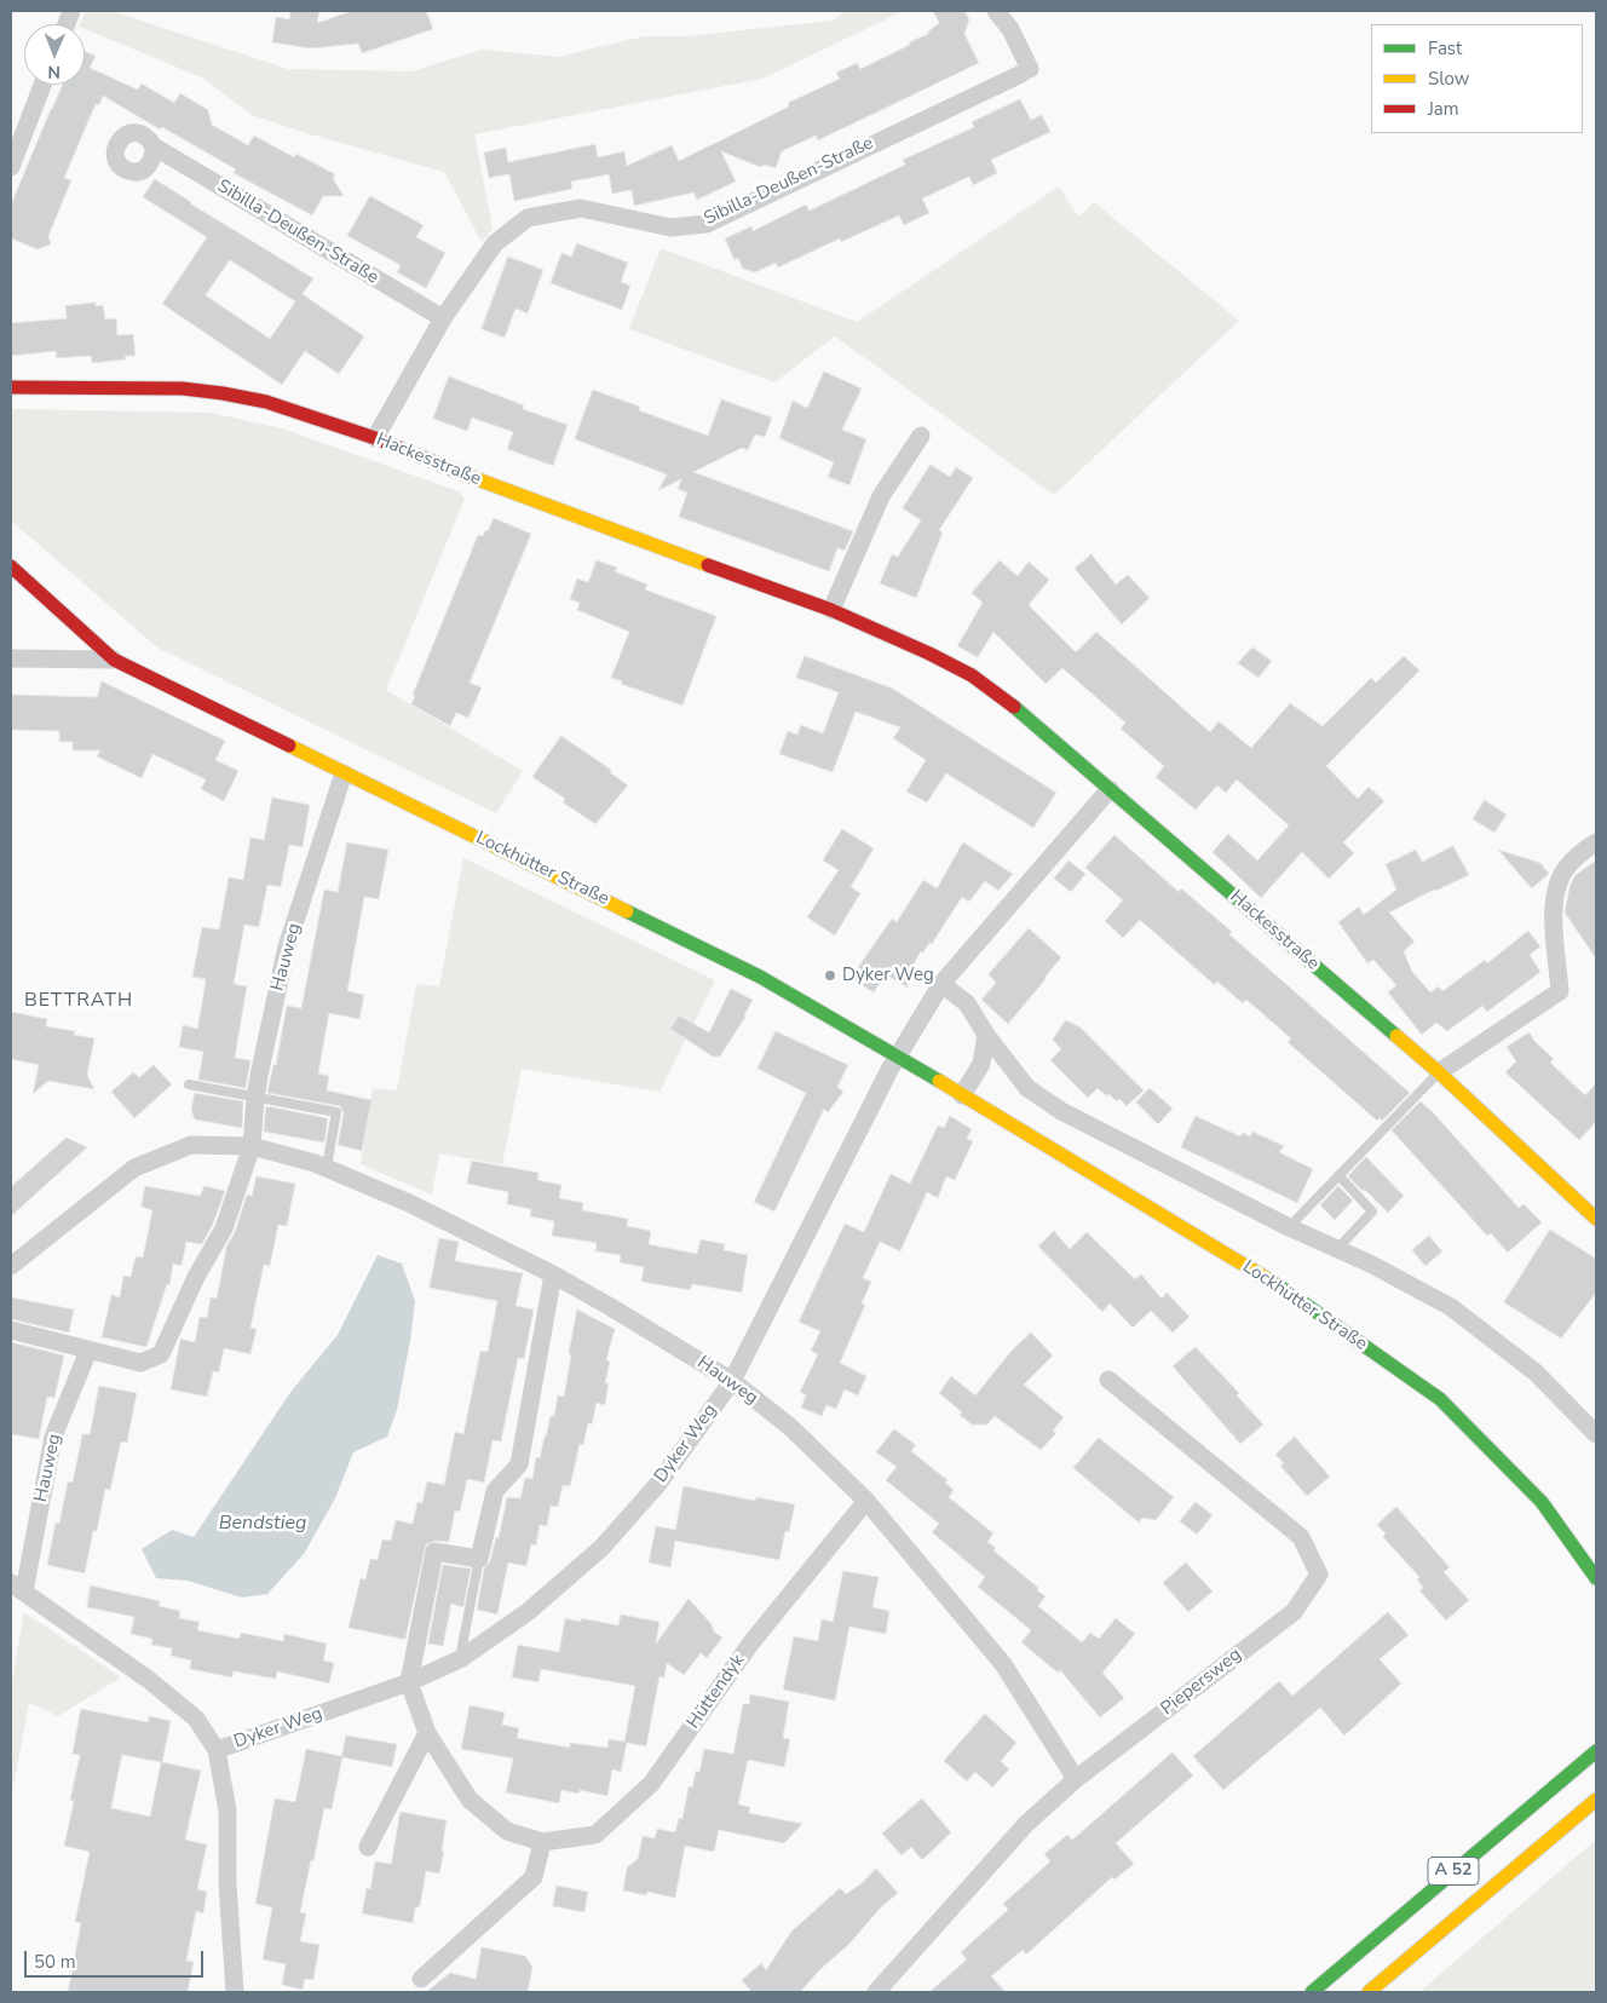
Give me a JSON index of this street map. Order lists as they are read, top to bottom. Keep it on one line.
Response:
{"streets":{"main road":["Hackesstraße","Lockhütter Straße","A 52"],"street":["Sibilla-Deußen-Straße","Hauweg","Dyker Weg","Piepersweg","Hüttendyk"]},"crossings":[["Sibilla-Deußen-Straße","Hackesstraße"],["Lockhütter Straße","Hauweg"],["Lockhütter Straße","Dyker Weg"],["Hauweg","Dyker Weg"],["Hauweg","Piepersweg"],["Hauweg","Hüttendyk"],["Dyker Weg","Hüttendyk"]],"districts":["BETTRATH"],"water":["Bendstieg"],"places":["Dyker Weg"],"legend":["Fast","Slow","Jam"],"scale_bar":"50 m","north":"bottom"}
